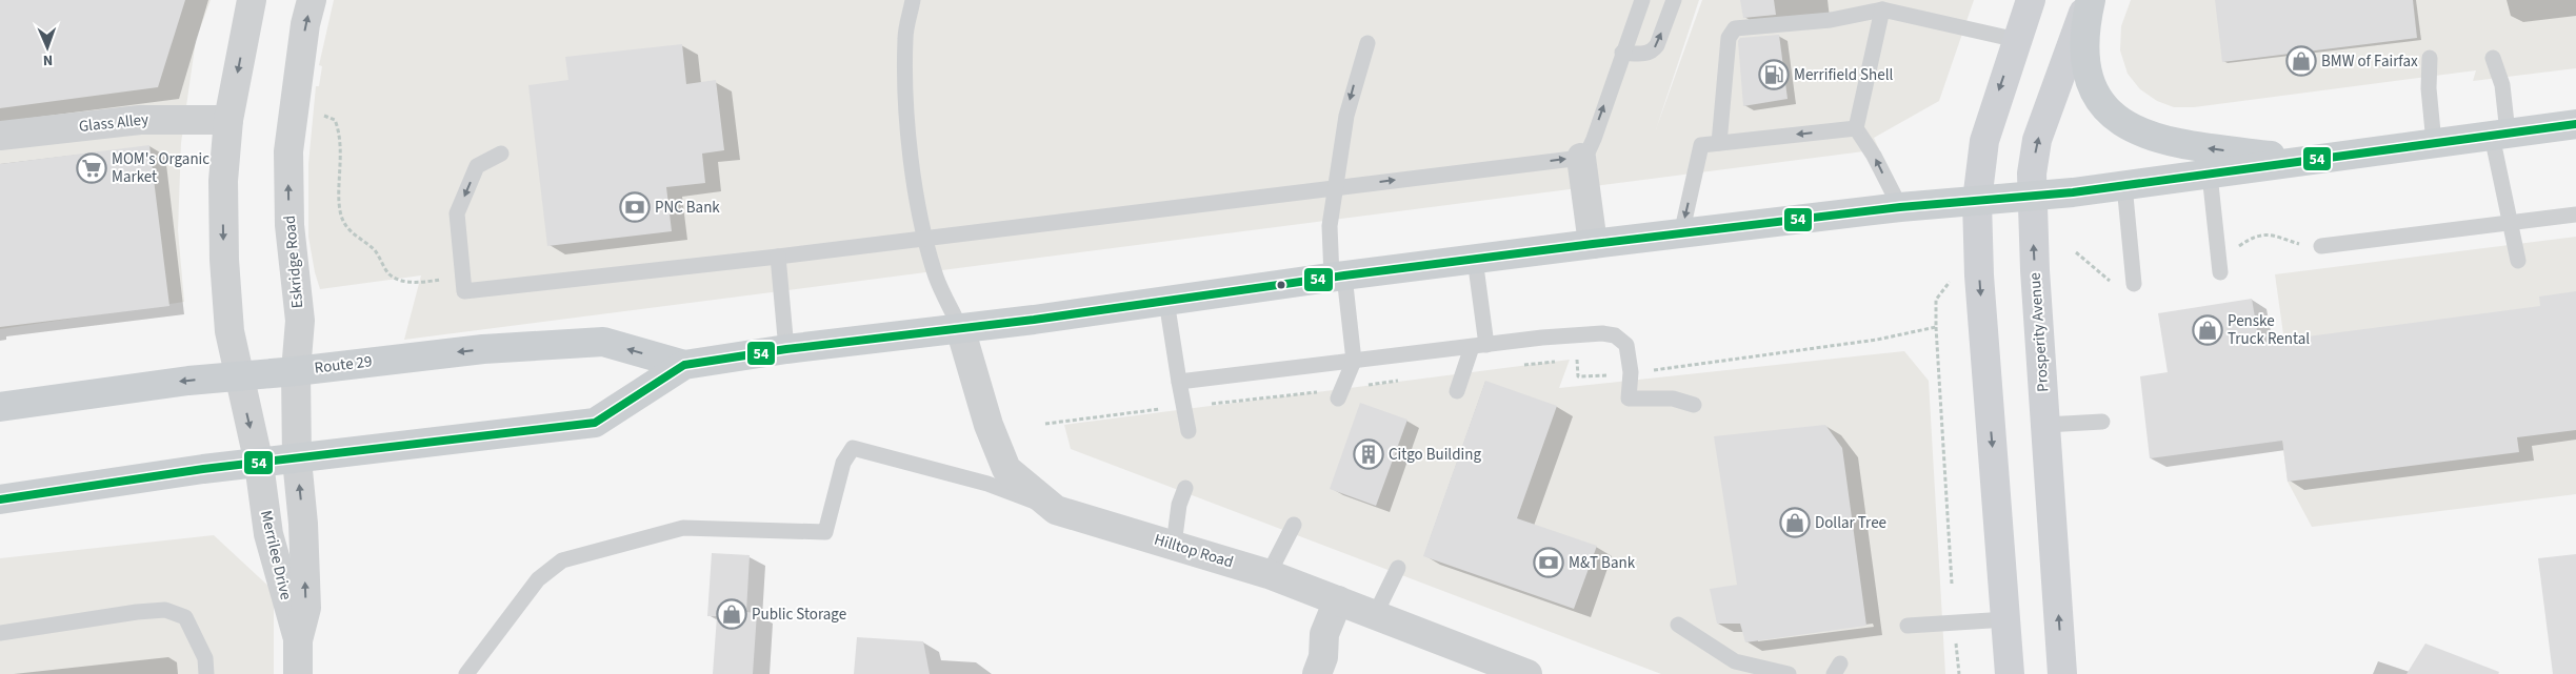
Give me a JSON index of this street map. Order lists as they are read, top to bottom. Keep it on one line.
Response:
{"streets":{"main road":["Prosperity Avenue","Route 29"],"street":["Glass Alley","Eskridge Road","Hilltop Road","Merrilee Drive"]},"crossings":[["Eskridge Road","Route 29"],["Eskridge Road","Merrilee Drive"],["Prosperity Avenue","Route 29"],["Route 29","Hilltop Road"],["Route 29","Merrilee Drive"]],"places":{"shop":["BMW of Fairfax","Penske Truck Rental","Dollar Tree","Public Storage"],"fuel station":["Merrifield Shell"],"supermarket":["MOM's Organic Market"],"bank":["PNC Bank","M&T Bank"],"building":["Citgo Building"]},"lines":["transit line 54"],"north":"bottom"}
